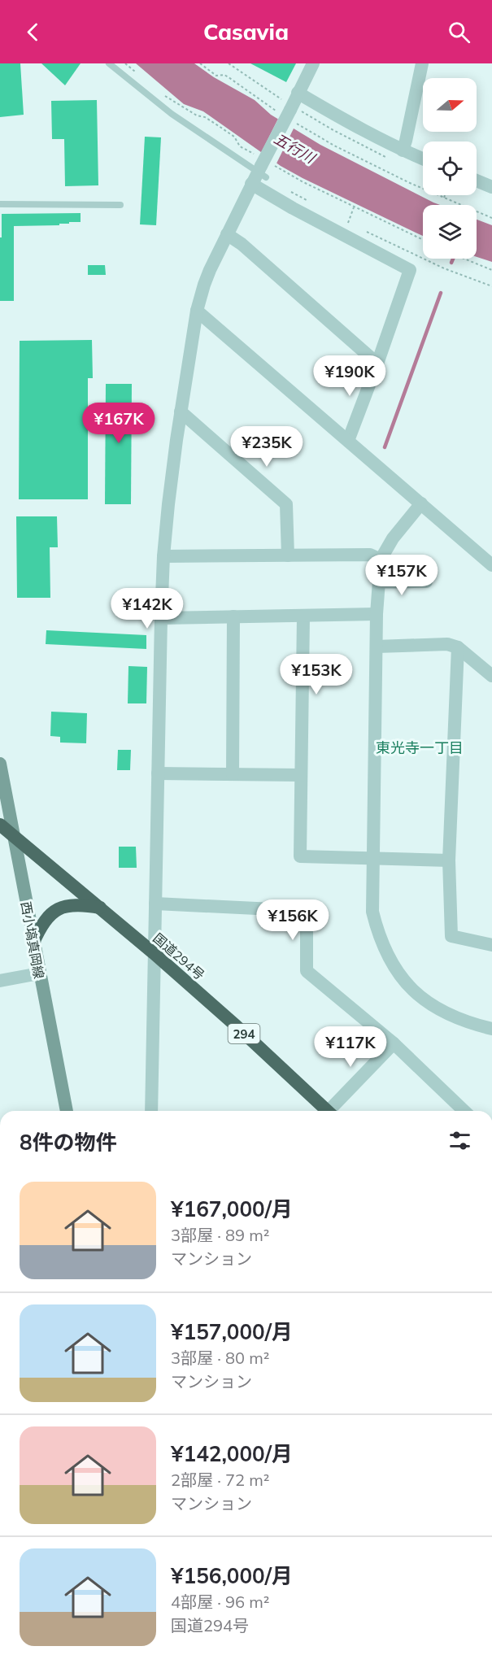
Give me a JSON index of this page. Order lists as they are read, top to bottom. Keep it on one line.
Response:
{"streets":{"highway":["国道294号","294"],"main road":["西小塙真岡線"]},"crossings":[["西小塙真岡線","国道294号"]],"districts":["東光寺一丁目"],"water":["五行川"],"north":"right","page":{"header":"Casavia","price":["¥190K","¥167K","¥235K","¥157K","¥142K","¥153K","¥156K","¥117K"],"heading":"8件の物件","list":[{"name":"¥167,000/月","note":"3部屋 · 89 m² · マンション"},{"name":"¥157,000/月","note":"3部屋 · 80 m² · マンション"},{"name":"¥142,000/月","note":"2部屋 · 72 m² · マンション"},{"name":"¥156,000/月","note":"4部屋 · 96 m² · 国道294号"}]}}
